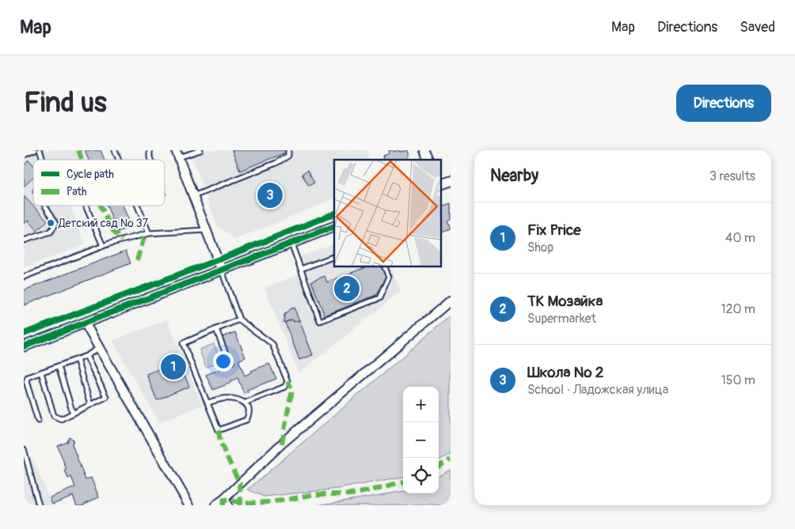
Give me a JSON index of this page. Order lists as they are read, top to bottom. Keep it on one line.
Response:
{"places":["Детский сад № 37"],"legend":["Cycle path","Path"],"page":{"header":"Map","nav":["Map","Directions","Saved"],"buttons":"Directions","title":"Find us","heading":["Nearby","3 results"],"pins":["3","2","1"],"list":[{"mark":"1","name":"Fix Price","note":"Shop","value":"40 m"},{"mark":"2","name":"ТК Мозайка","note":"Supermarket","value":"120 m"},{"mark":"3","name":"Школа № 2","note":"School · Ладожская улица","value":"150 m"}],"map_buttons":["+","−"]}}
